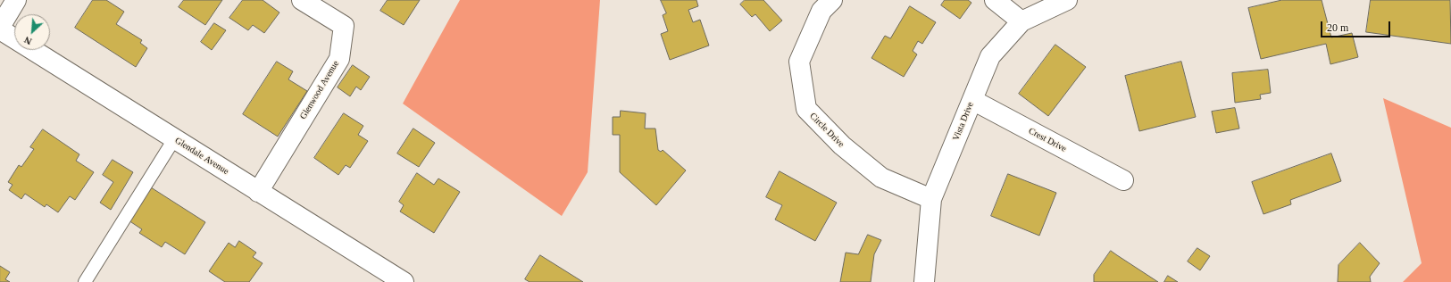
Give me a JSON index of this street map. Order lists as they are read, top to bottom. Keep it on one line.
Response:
{"streets":{"street":["Glenwood Avenue","Vista Drive","Circle Drive","Crest Drive","Glendale Avenue"]},"crossings":[["Glenwood Avenue","Glendale Avenue"],["Vista Drive","Circle Drive"],["Vista Drive","Crest Drive"]],"scale_bar":"20 m","north":"bottom left"}
